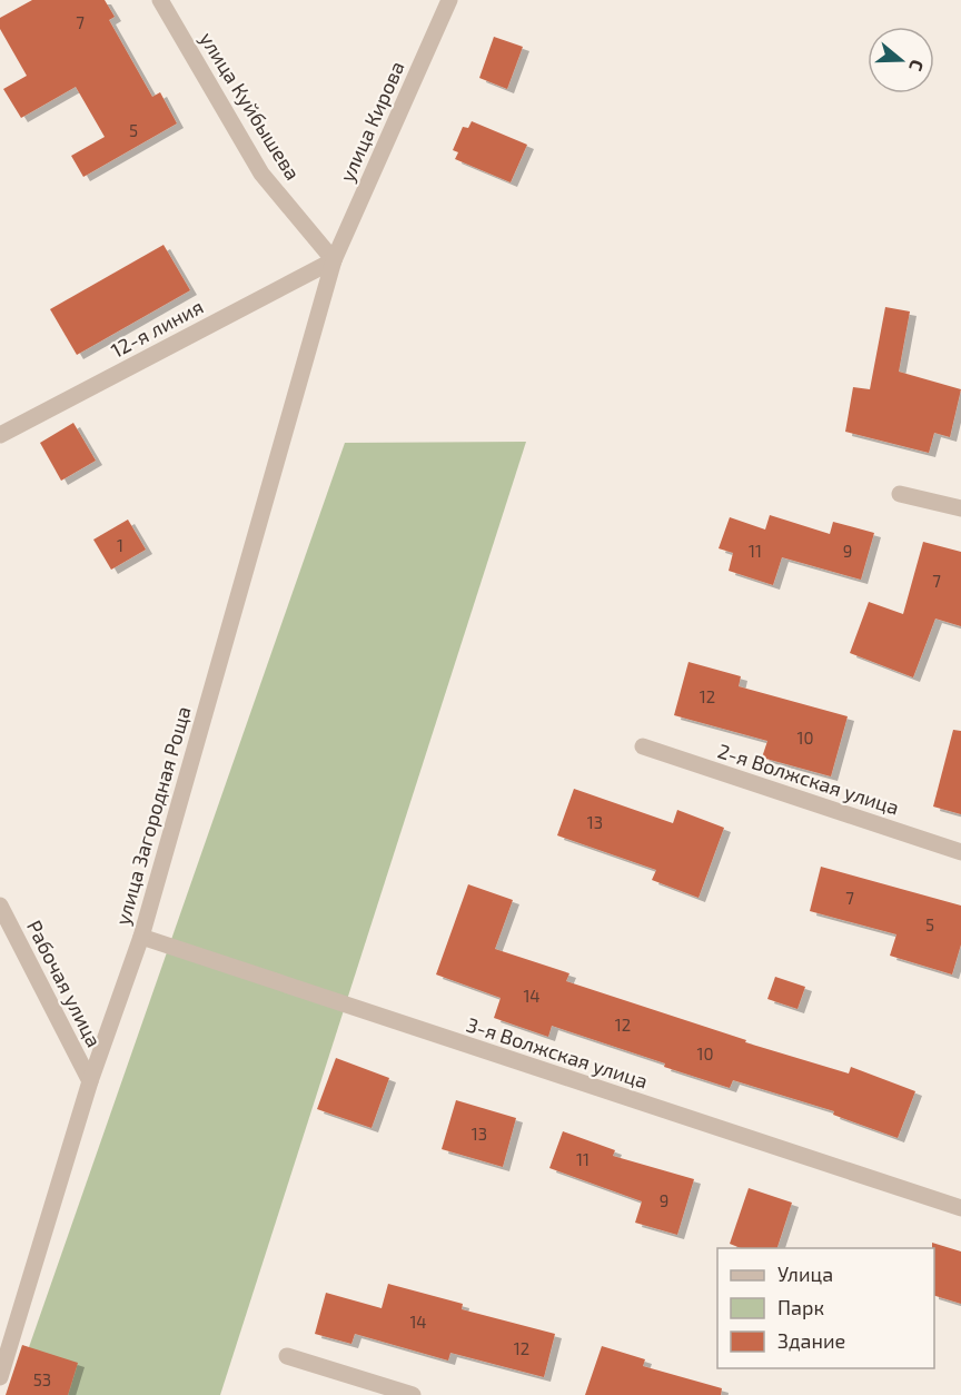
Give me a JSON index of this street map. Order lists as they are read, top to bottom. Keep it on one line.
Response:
{"streets":{"street":["улица Куйбышева","улица Кирова","12-я линия","2-я Волжская улица","улица Загородная Роща","Рабочая улица","3-я Волжская улица"]},"crossings":[["улица Куйбышева","улица Кирова"],["улица Куйбышева","12-я линия"],["улица Куйбышева","улица Загородная Роща"],["улица Кирова","12-я линия"],["улица Кирова","улица Загородная Роща"],["12-я линия","улица Загородная Роща"],["улица Загородная Роща","Рабочая улица"],["улица Загородная Роща","3-я Волжская улица"]],"house_numbers":["7","5","1","11","9","7","12","10","13","7","5","14","12","10","13","11","9","14","12","53"],"legend":["Улица","Парк","Здание"],"north":"right"}
